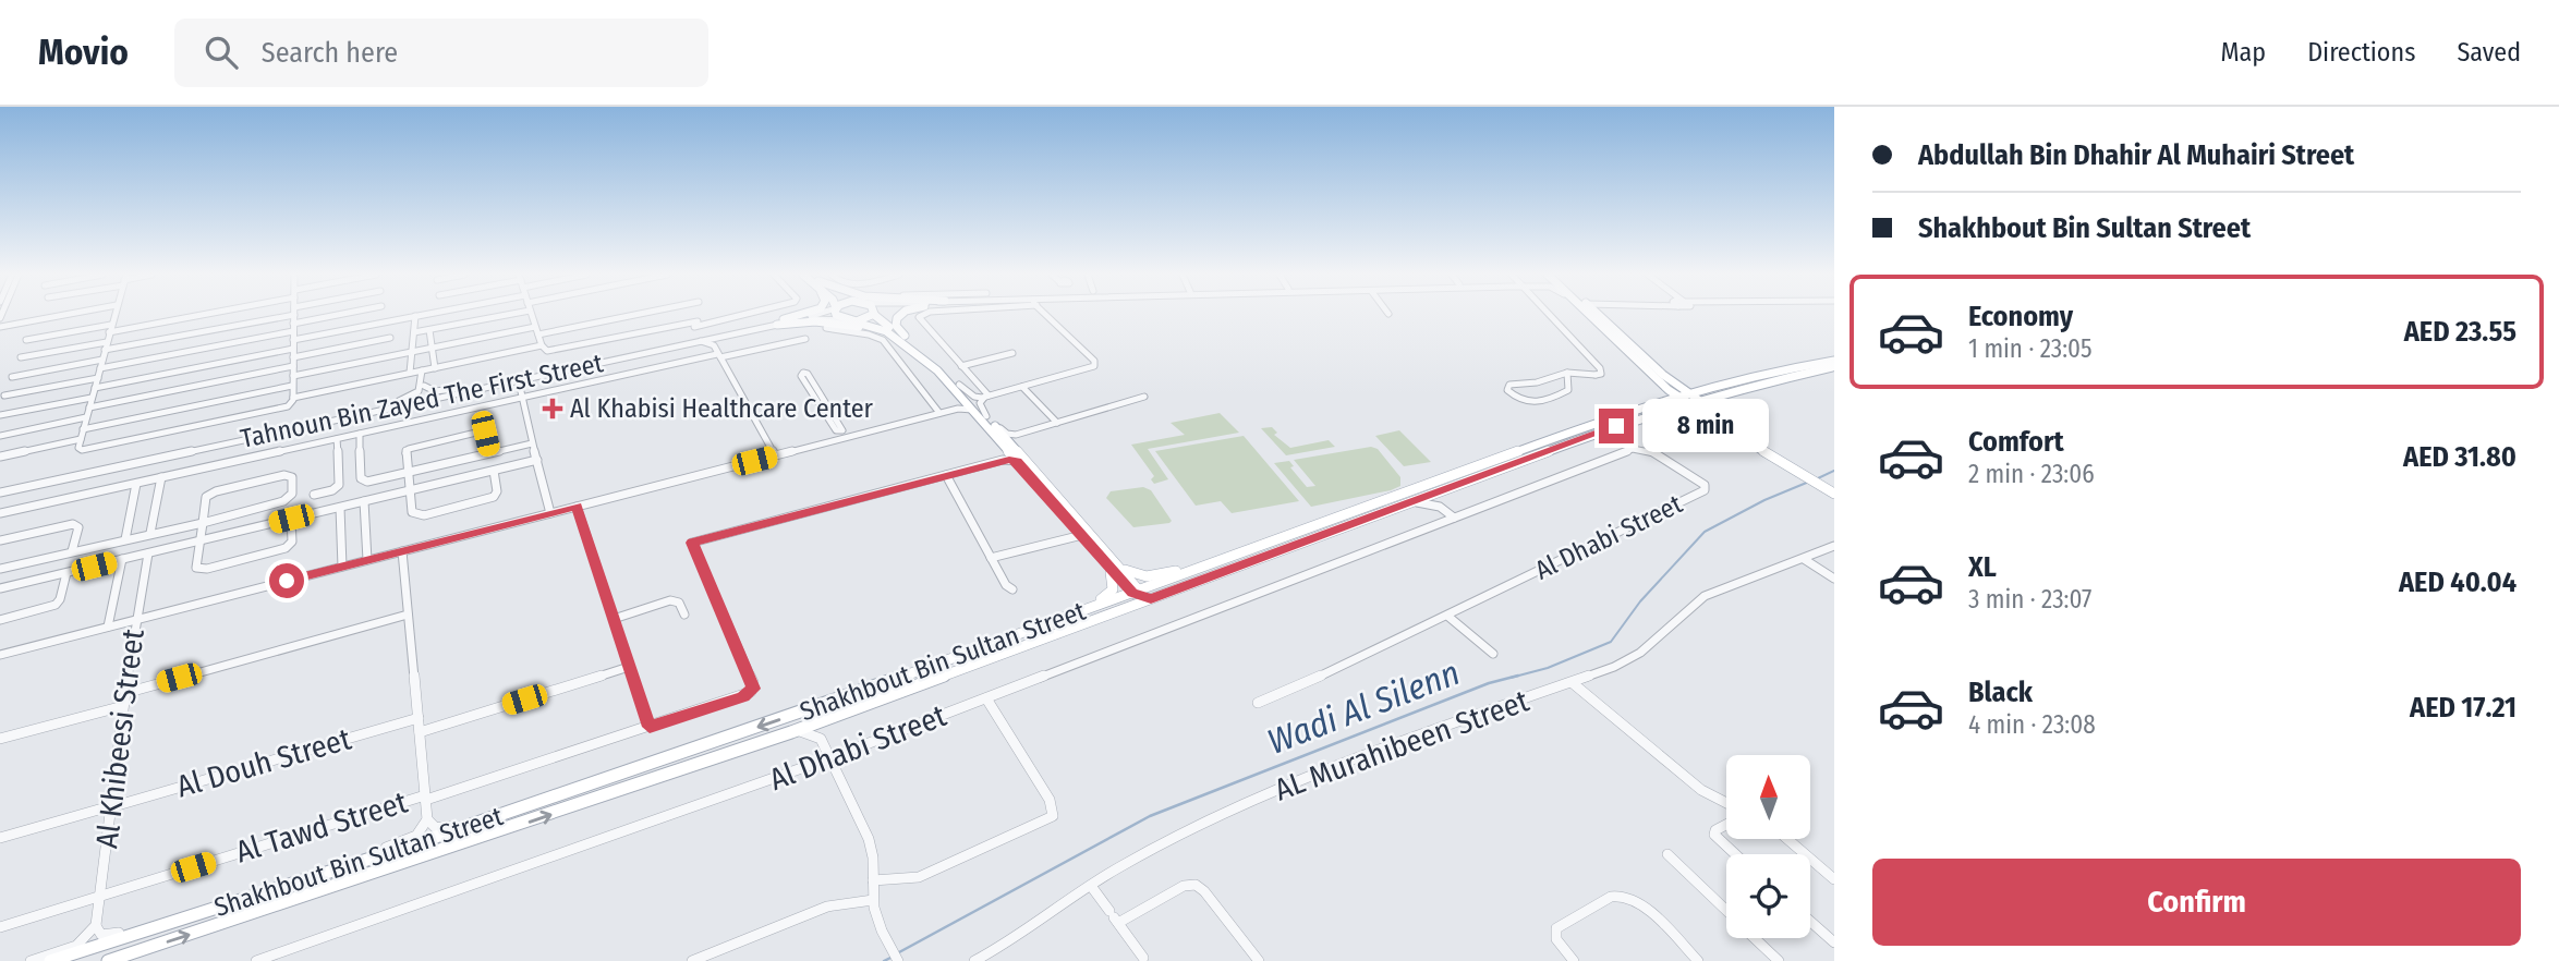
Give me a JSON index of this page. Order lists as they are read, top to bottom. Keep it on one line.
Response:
{"streets":{"main road":["Shakhbout Bin Sultan Street"],"street":["Tahnoun Bin Zayed The First Street","Al Dhabi Street","Al Khibeesi Street","AL Murahibeen Street","Al Douh Street","Al Tawd Street"]},"crossings":[["Al Khibeesi Street","Al Douh Street"],["Al Khibeesi Street","Al Tawd Street"]],"water":["Wadi Al Silenn"],"places":{"health":["Al Khabisi Healthcare Center"]},"north":"top","page":{"header":"Movio","search":"Search here","nav":["Map","Directions","Saved"],"banner":["Abdullah Bin Dhahir Al Muhairi Street","Shakhbout Bin Sultan Street"],"list":[{"name":"Economy","note":"1 min · 23:05","value":"AED 23.55"},{"name":"Comfort","note":"2 min · 23:06","value":"AED 31.80"},{"name":"XL","note":"3 min · 23:07","value":"AED 40.04"},{"name":"Black","note":"4 min · 23:08","value":"AED 17.21"}],"bubble":"8 min","buttons":"Confirm"}}
